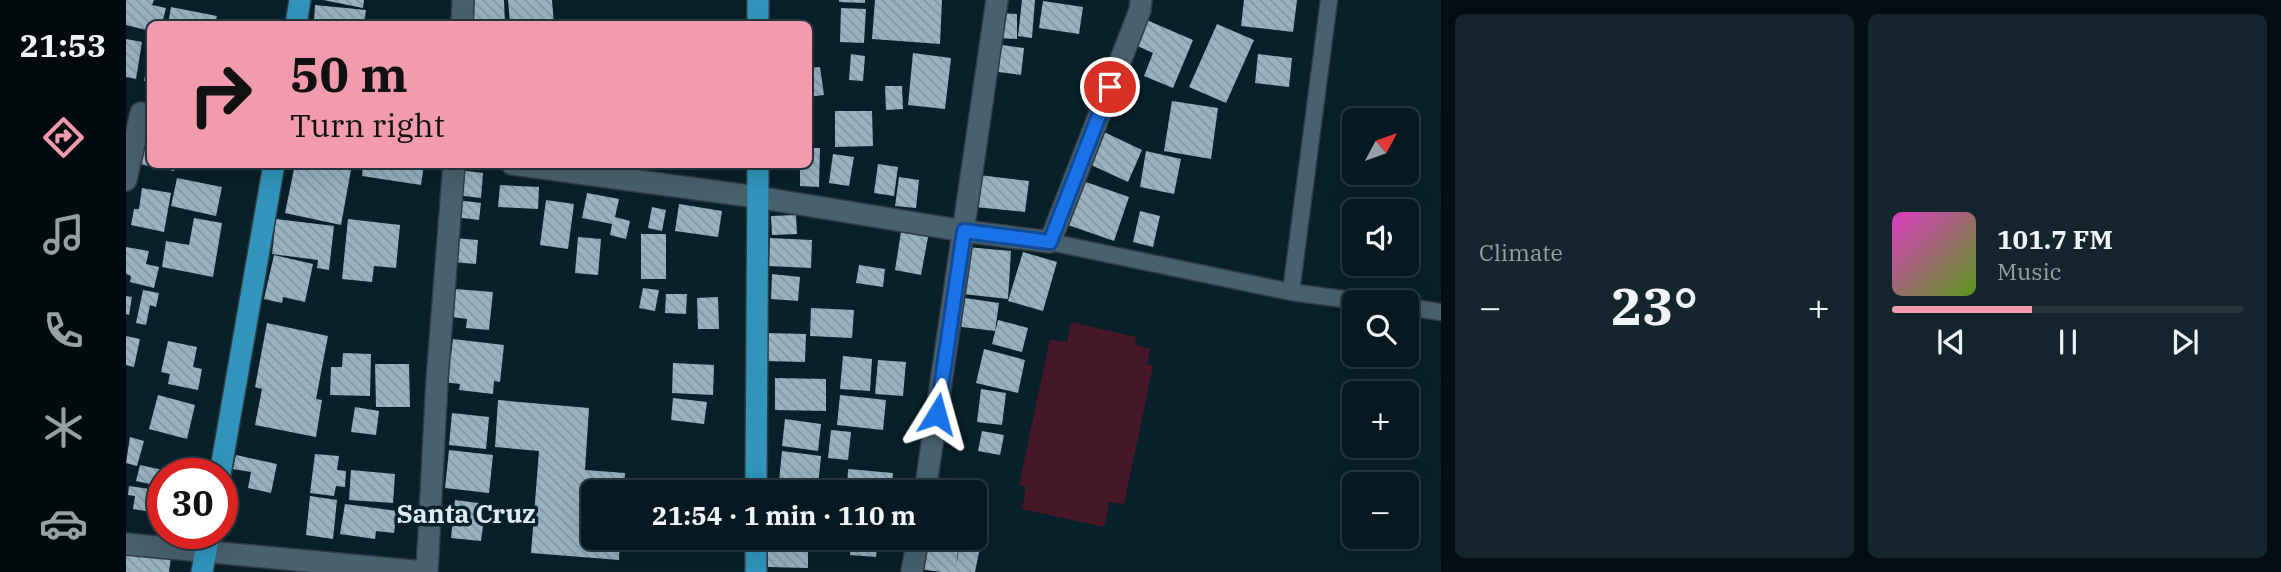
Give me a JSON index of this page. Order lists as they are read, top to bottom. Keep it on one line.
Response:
{"districts":["Santa Cruz"],"north":"top right","page":{"tabs":"21:53","tile":"Climate","turn":["50 m","Turn right"],"map_buttons":["+","−"],"song":["101.7 FM","Music"],"heat":["−","23°","+"],"limit":"30","trip":"21:54 · 1 min · 110 m"}}
